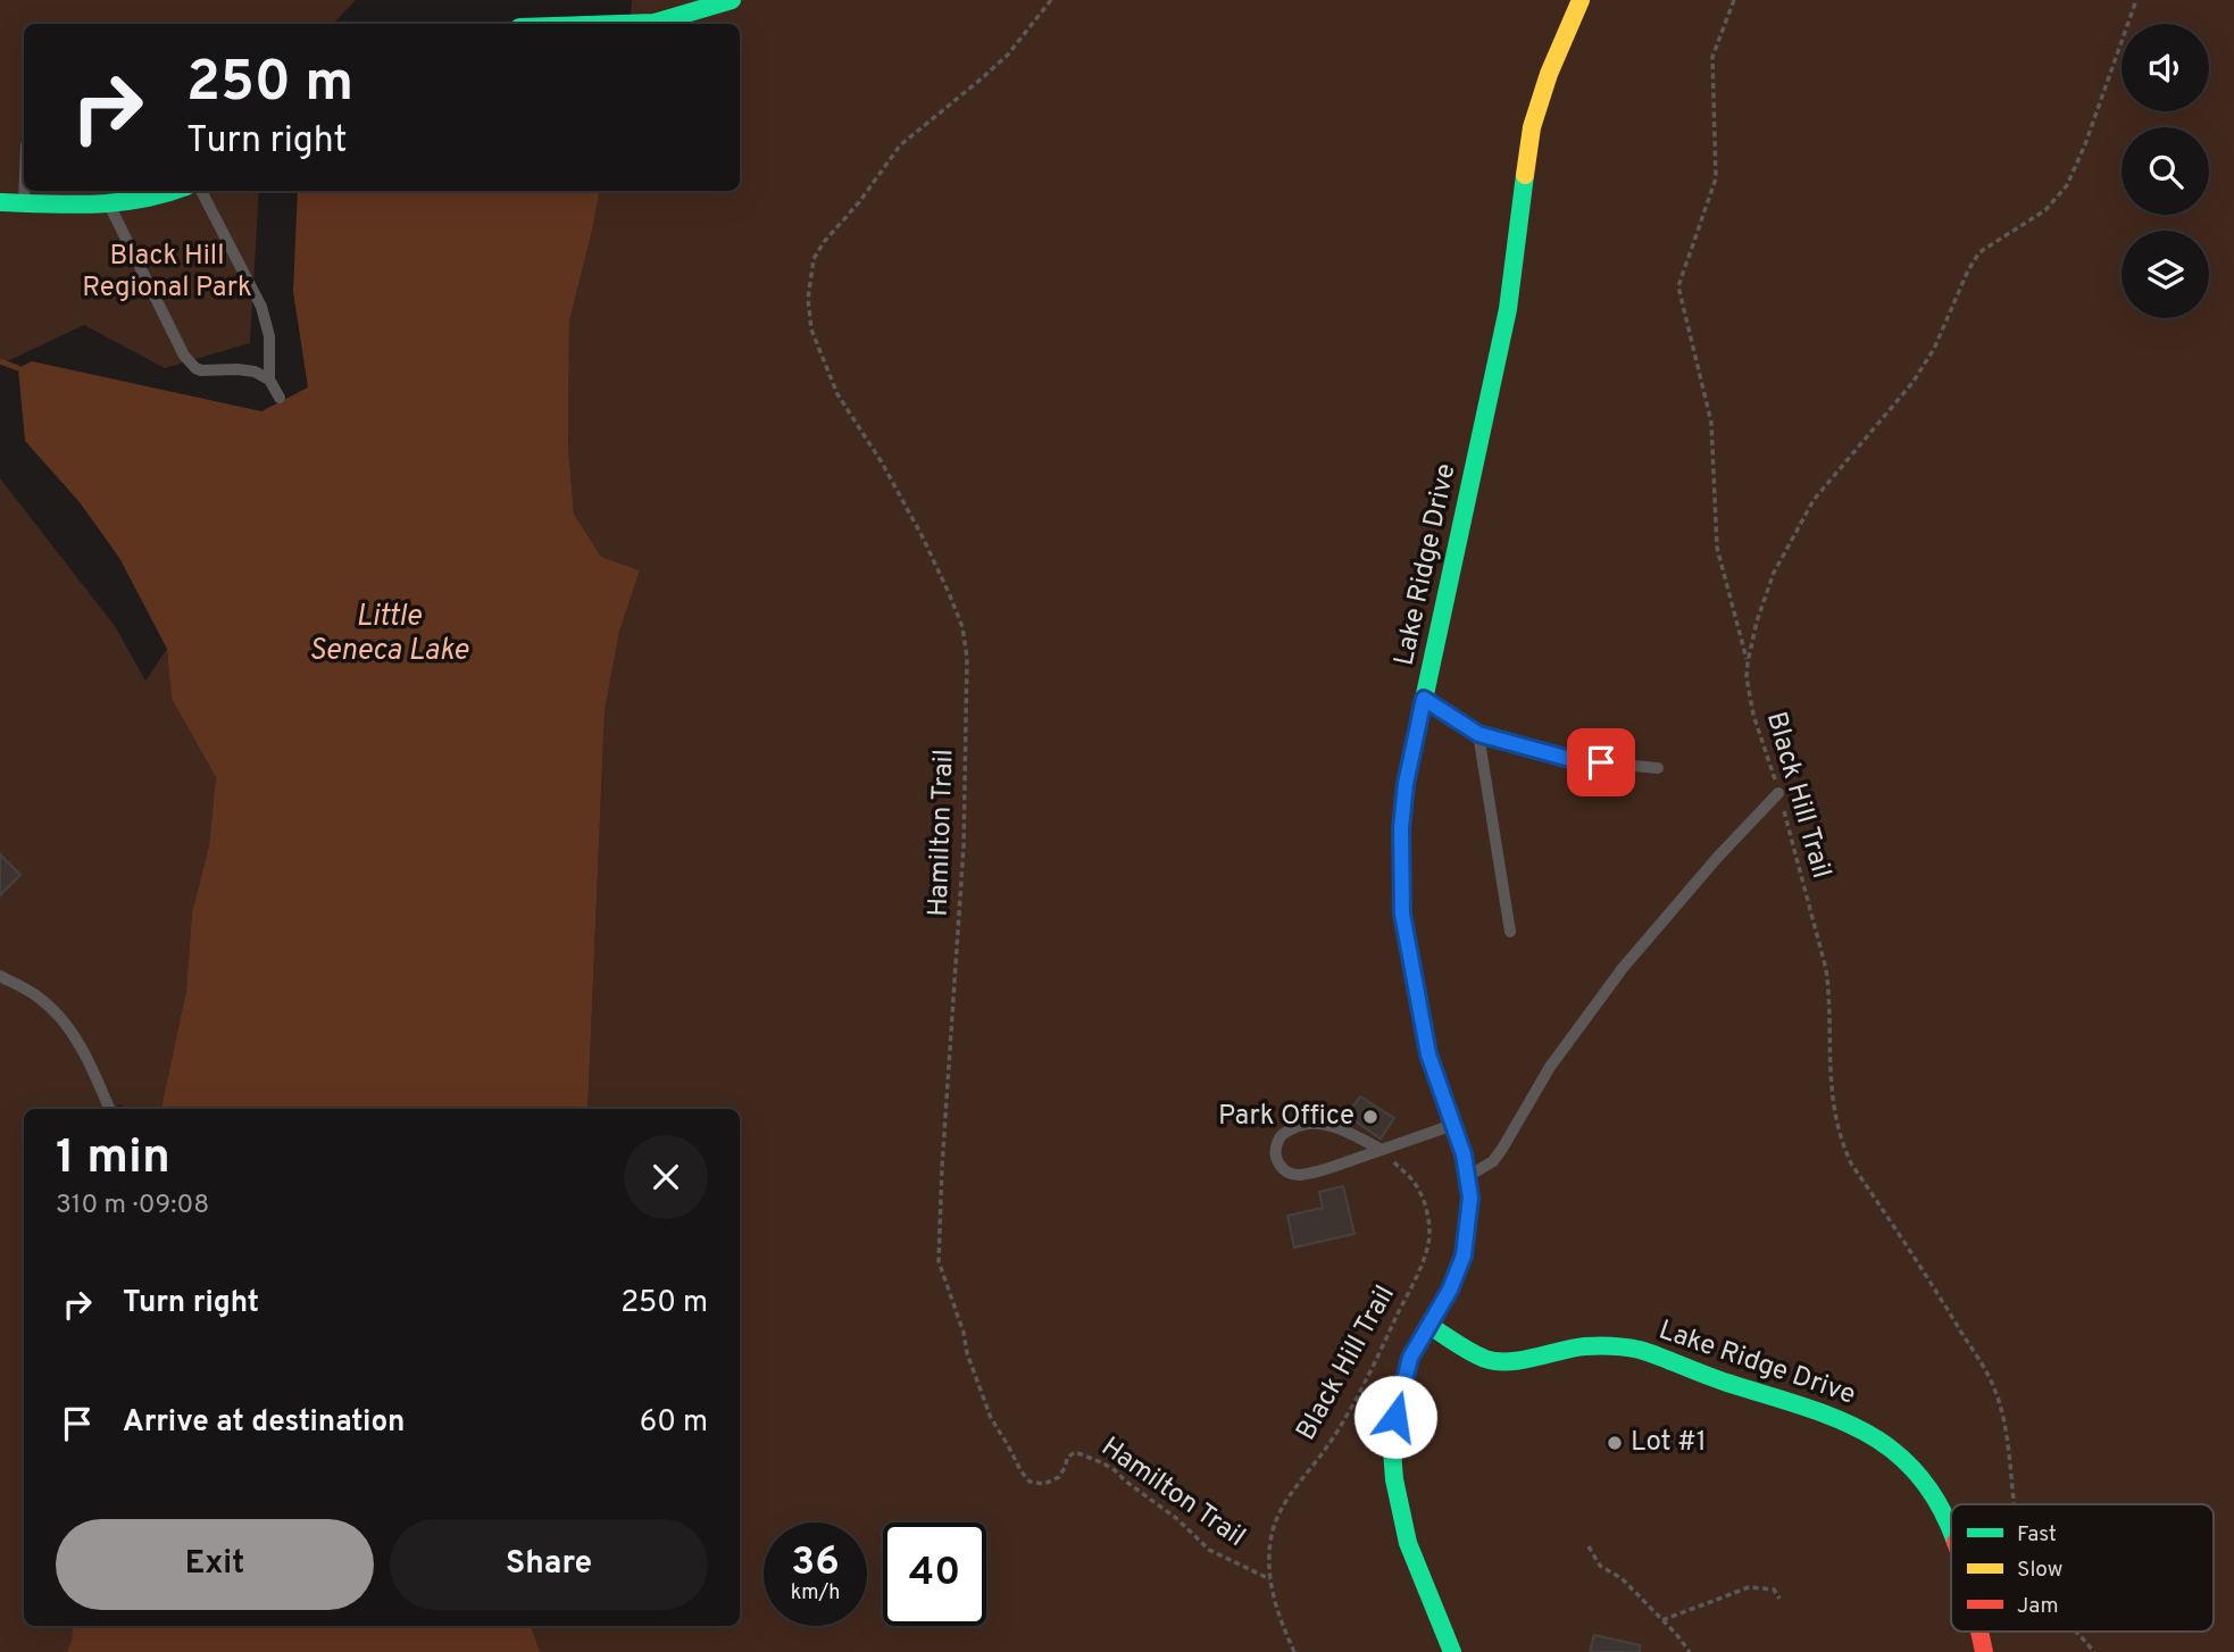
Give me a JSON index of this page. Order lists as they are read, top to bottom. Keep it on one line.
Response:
{"streets":{"street":["Lake Ridge Drive"],"path":["Black Hill Trail","Hamilton Trail"]},"crossings":[["Black Hill Trail","Hamilton Trail"]],"water":["Little Seneca Lake"],"parks":["Black Hill Regional Park"],"places":["Park Office","Lot #1"],"legend":["Fast","Slow","Jam"],"page":{"turn":["250 m","Turn right"],"heading":["1 min","310 m · 09:08"],"list":[{"name":"Turn right","value":"250 m"},{"name":"Arrive at destination","value":"60 m"}],"buttons":["Exit","Share"],"speed":"36 km/h","limit":"40"}}
